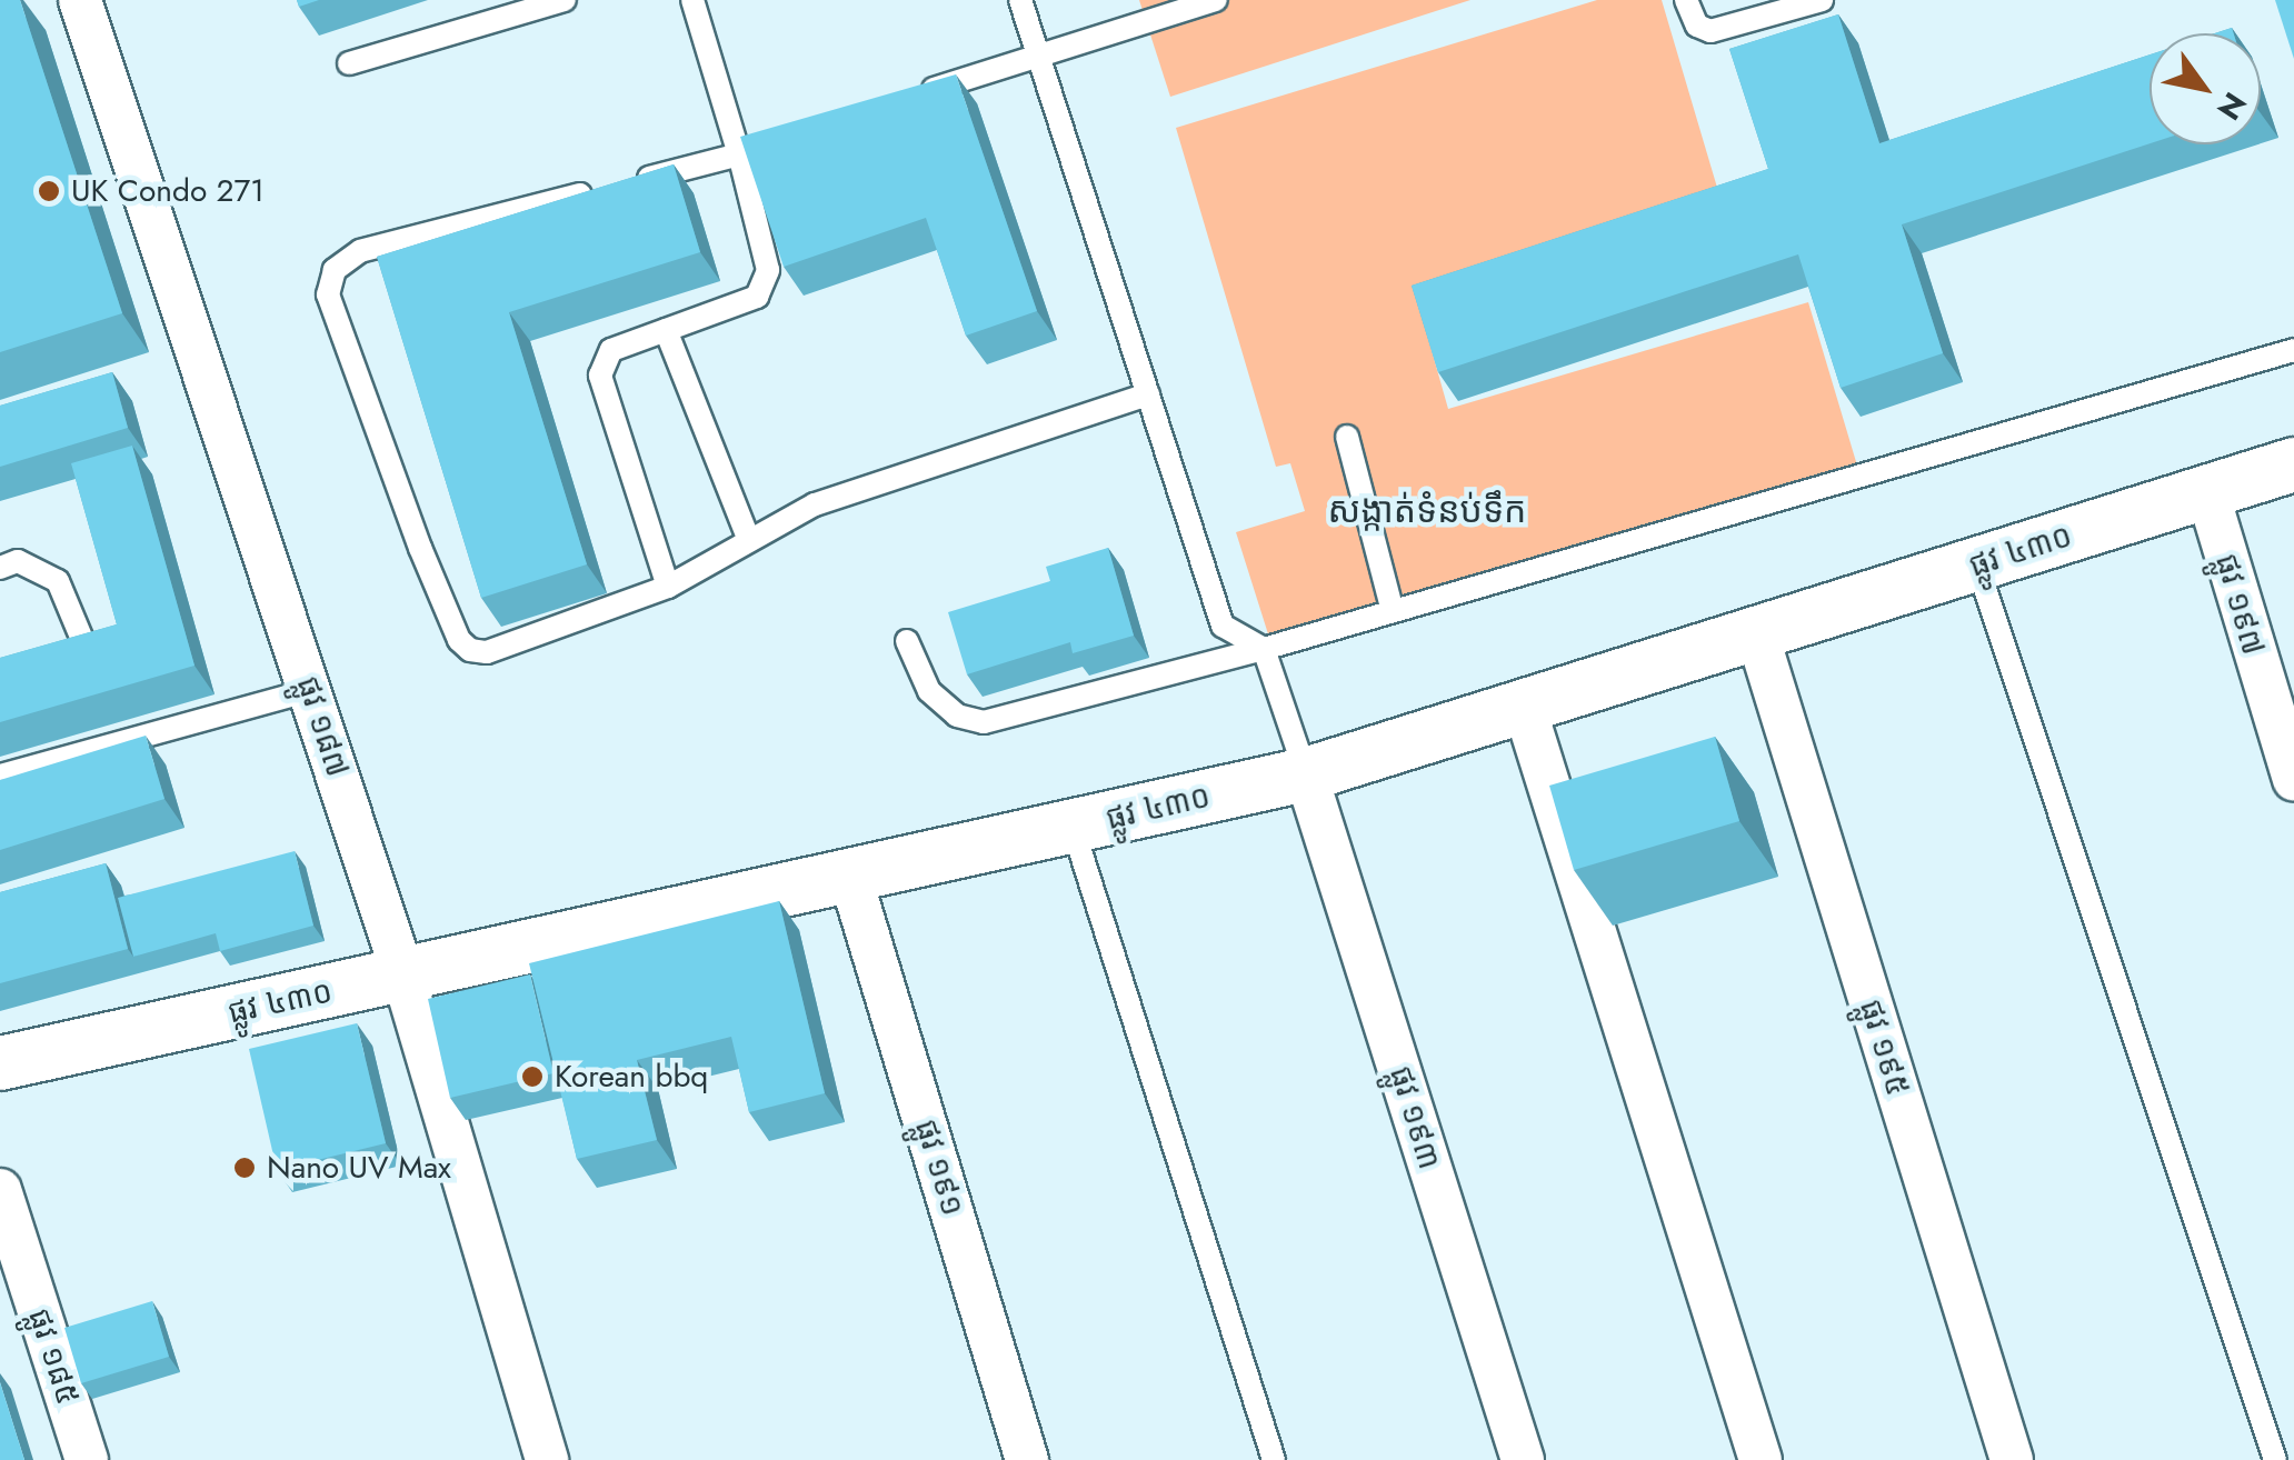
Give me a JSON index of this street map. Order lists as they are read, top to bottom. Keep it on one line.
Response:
{"streets":{"street":["ផ្លូវ ៤៣០","ផ្លូវ ១៩៧","ផ្លូវ ១៨៧","ផ្លូវ ១៩៥","ផ្លូវ ១៩៣","ផ្លូវ ១៩១","ផ្លូវ ១៨៥"]},"crossings":[["ផ្លូវ ៤៣០","ផ្លូវ ១៩៧"],["ផ្លូវ ៤៣០","ផ្លូវ ១៨៧"],["ផ្លូវ ៤៣០","ផ្លូវ ១៩៥"],["ផ្លូវ ៤៣០","ផ្លូវ ១៩៣"],["ផ្លូវ ៤៣០","ផ្លូវ ១៩១"]],"districts":["សង្កាត់ទំនប់ទឹក"],"places":["UK Condo 271","Korean bbq","Nano UV Max"],"north":"bottom right"}
